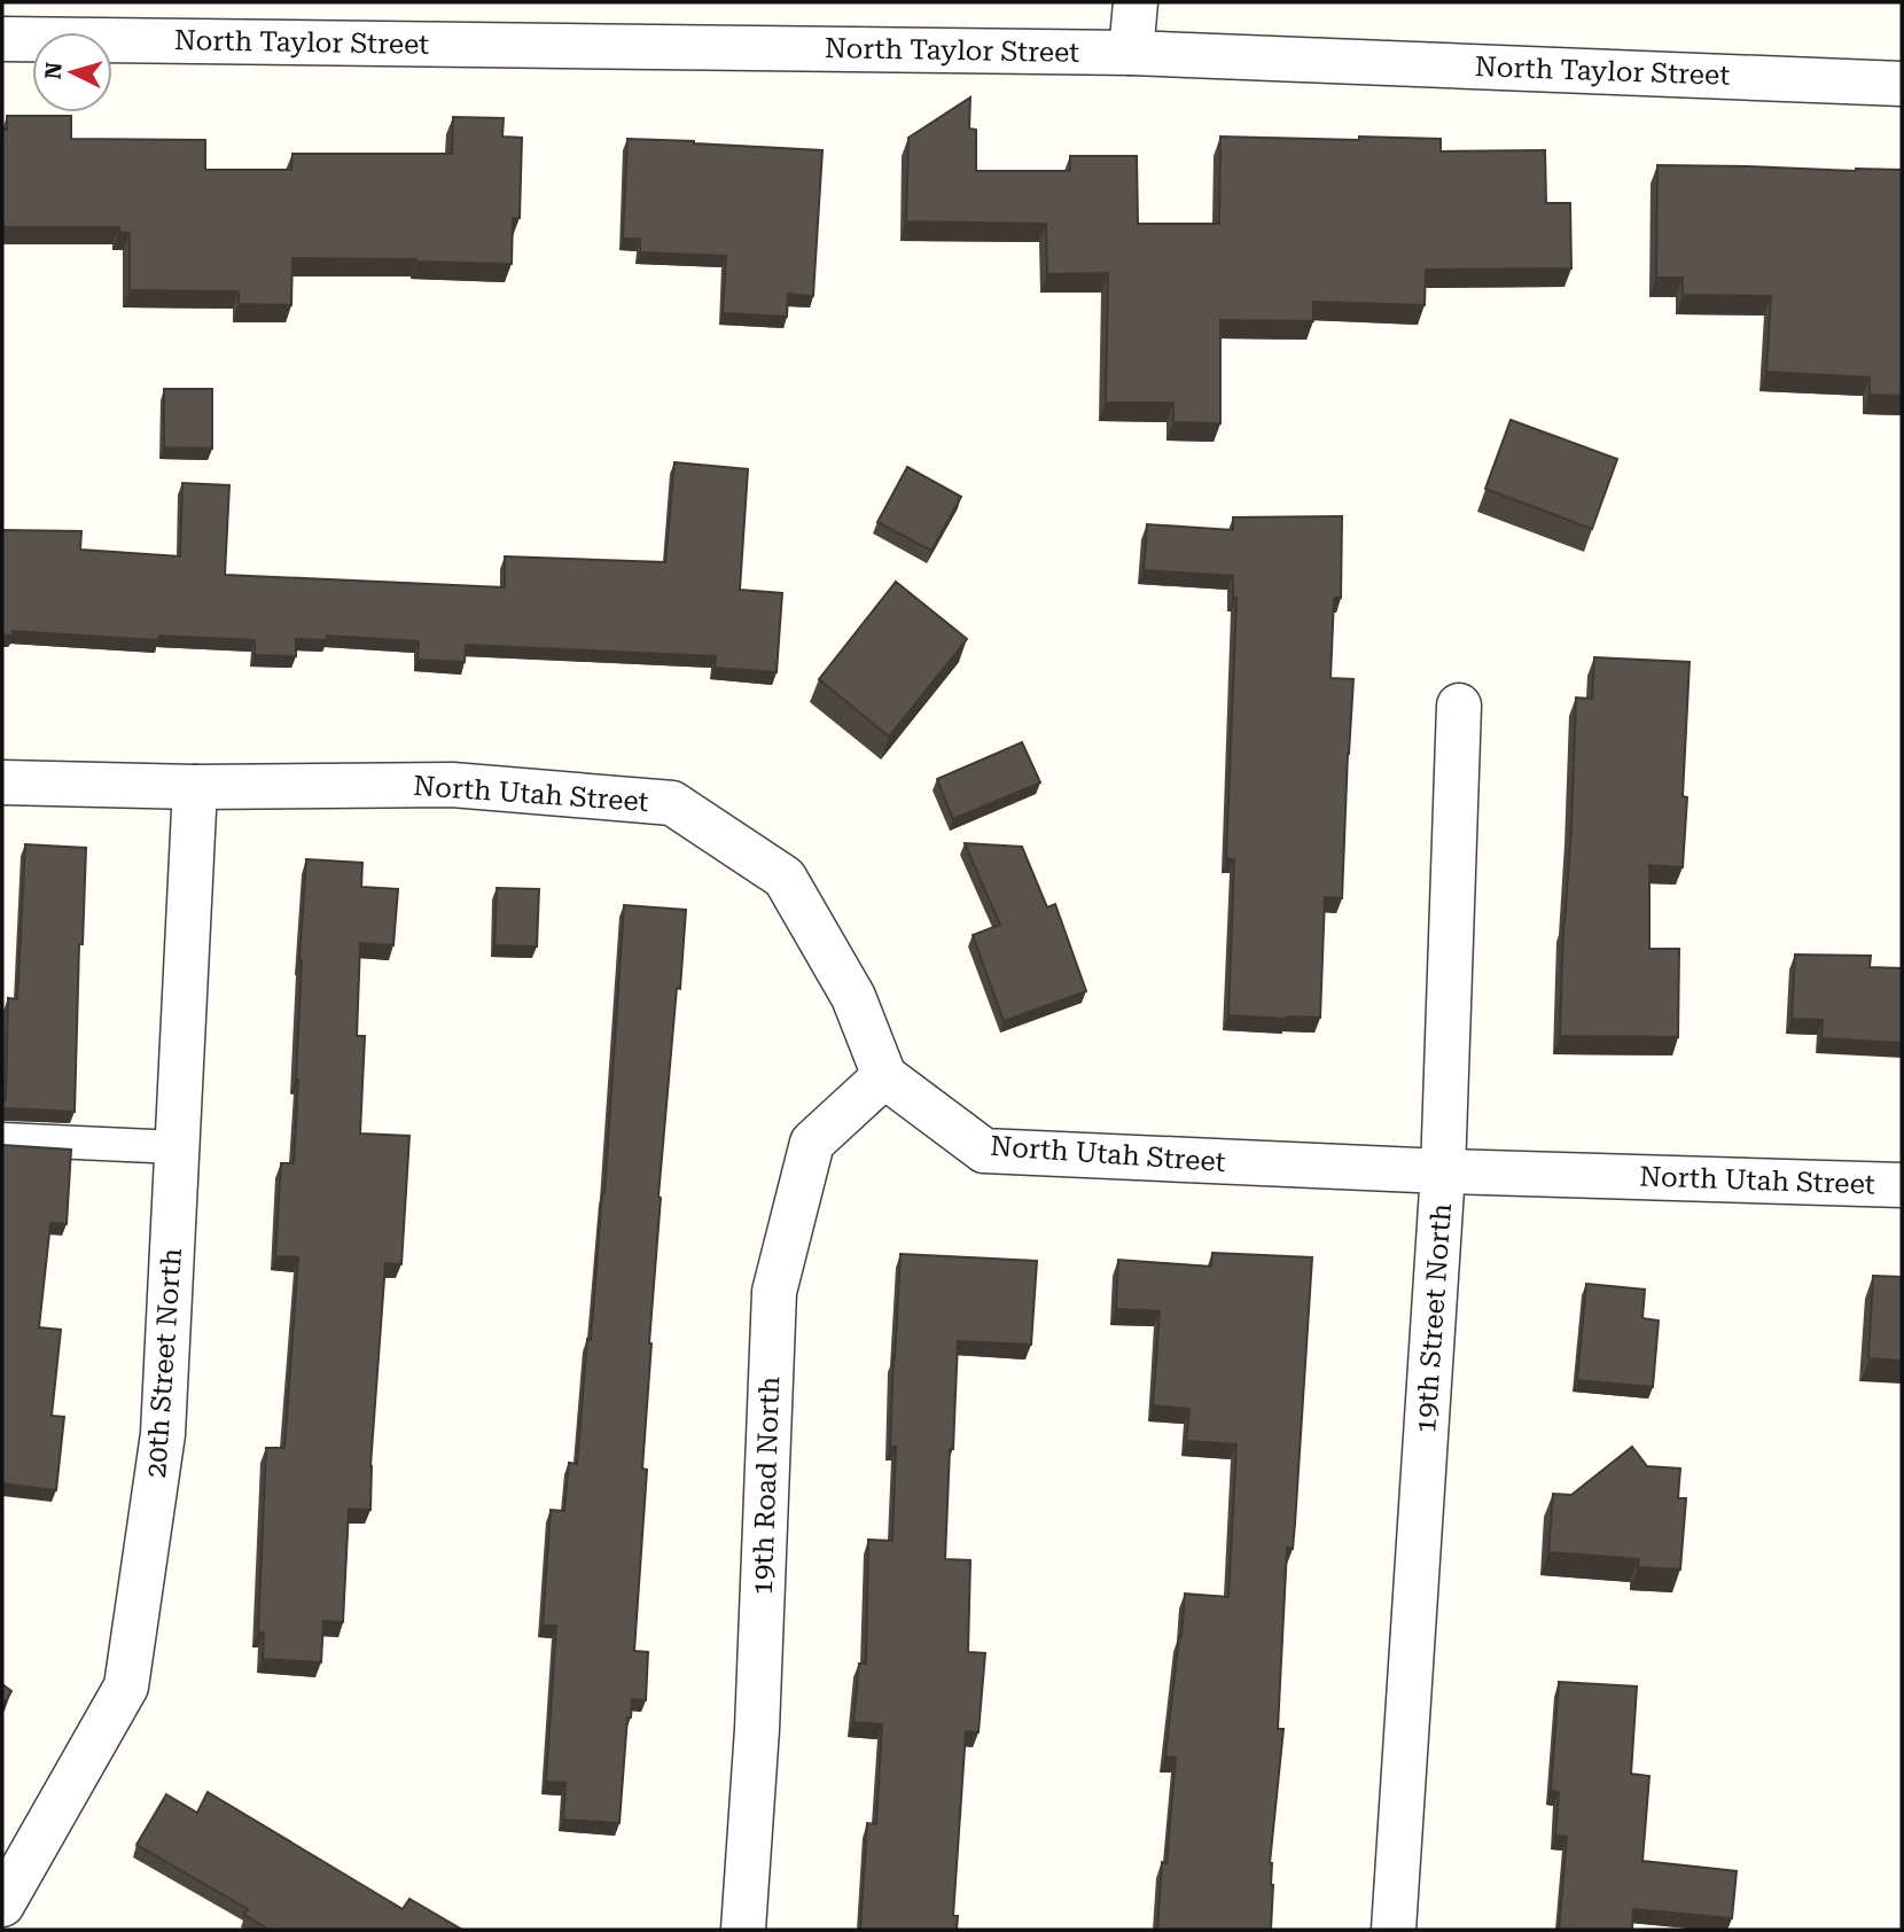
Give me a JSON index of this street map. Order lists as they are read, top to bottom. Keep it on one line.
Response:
{"streets":{"street":["North Taylor Street","North Utah Street","19th Street North","20th Street North","19th Road North"]},"crossings":[["North Utah Street","19th Street North"],["North Utah Street","20th Street North"],["North Utah Street","19th Road North"]],"north":"left"}
